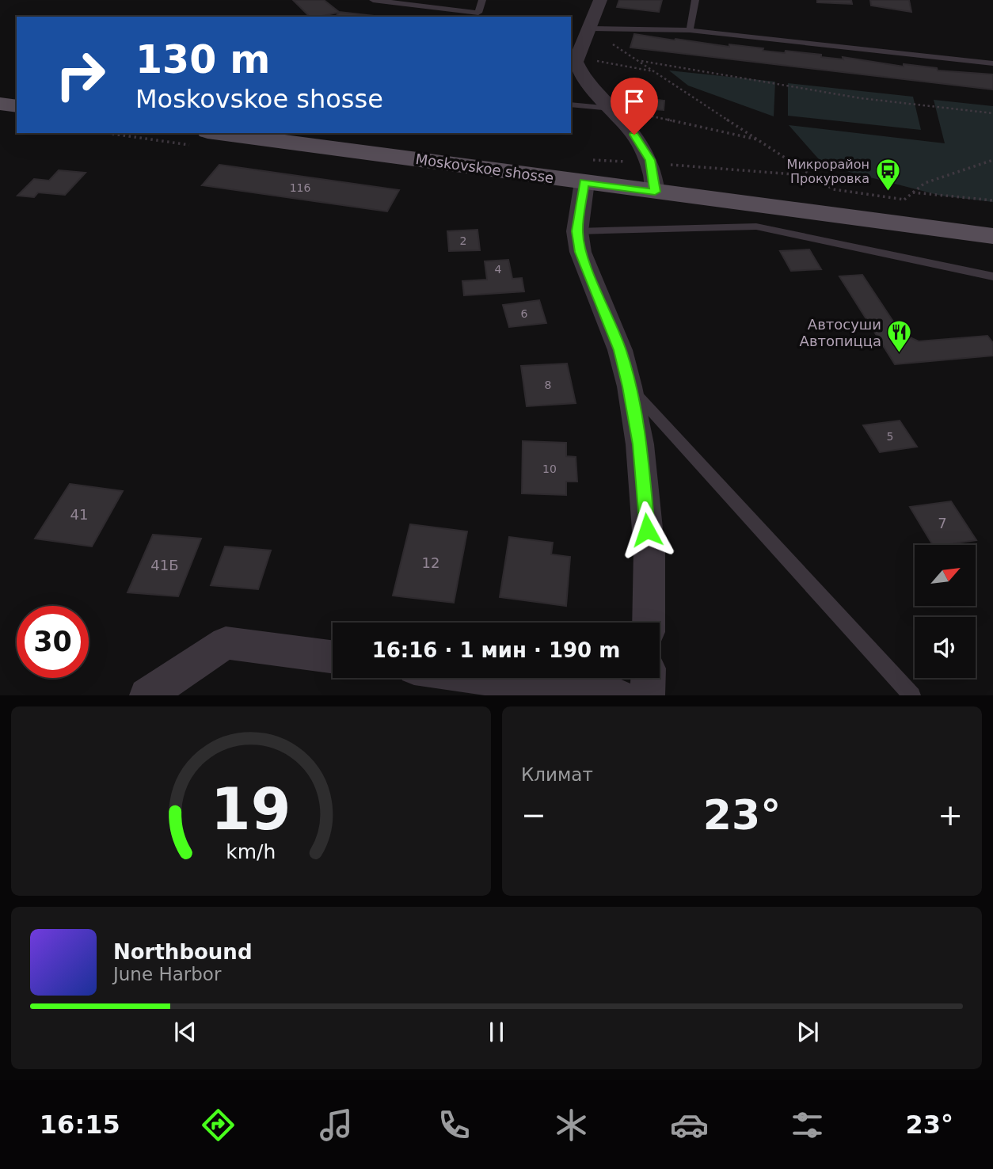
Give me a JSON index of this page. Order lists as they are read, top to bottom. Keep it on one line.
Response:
{"streets":{"main road":["Moskovskoe shosse"]},"places":{"bus stop":["Микрорайон Прокуровка"],"restaurant":["Автосуши Автопицца"]},"house_numbers":["116","2","4","6","8","5","10","41","7","12","41Б"],"north":"top right","page":{"turn":["130 m","Moskovskoe shosse"],"limit":"30","trip":"16:16 · 1 мин · 190 m","tile":"Климат","heat":["−","23°","+"],"song":["Northbound","June Harbor"],"tabs":["16:15","23°"],"gauge":["19","km/h"]}}
